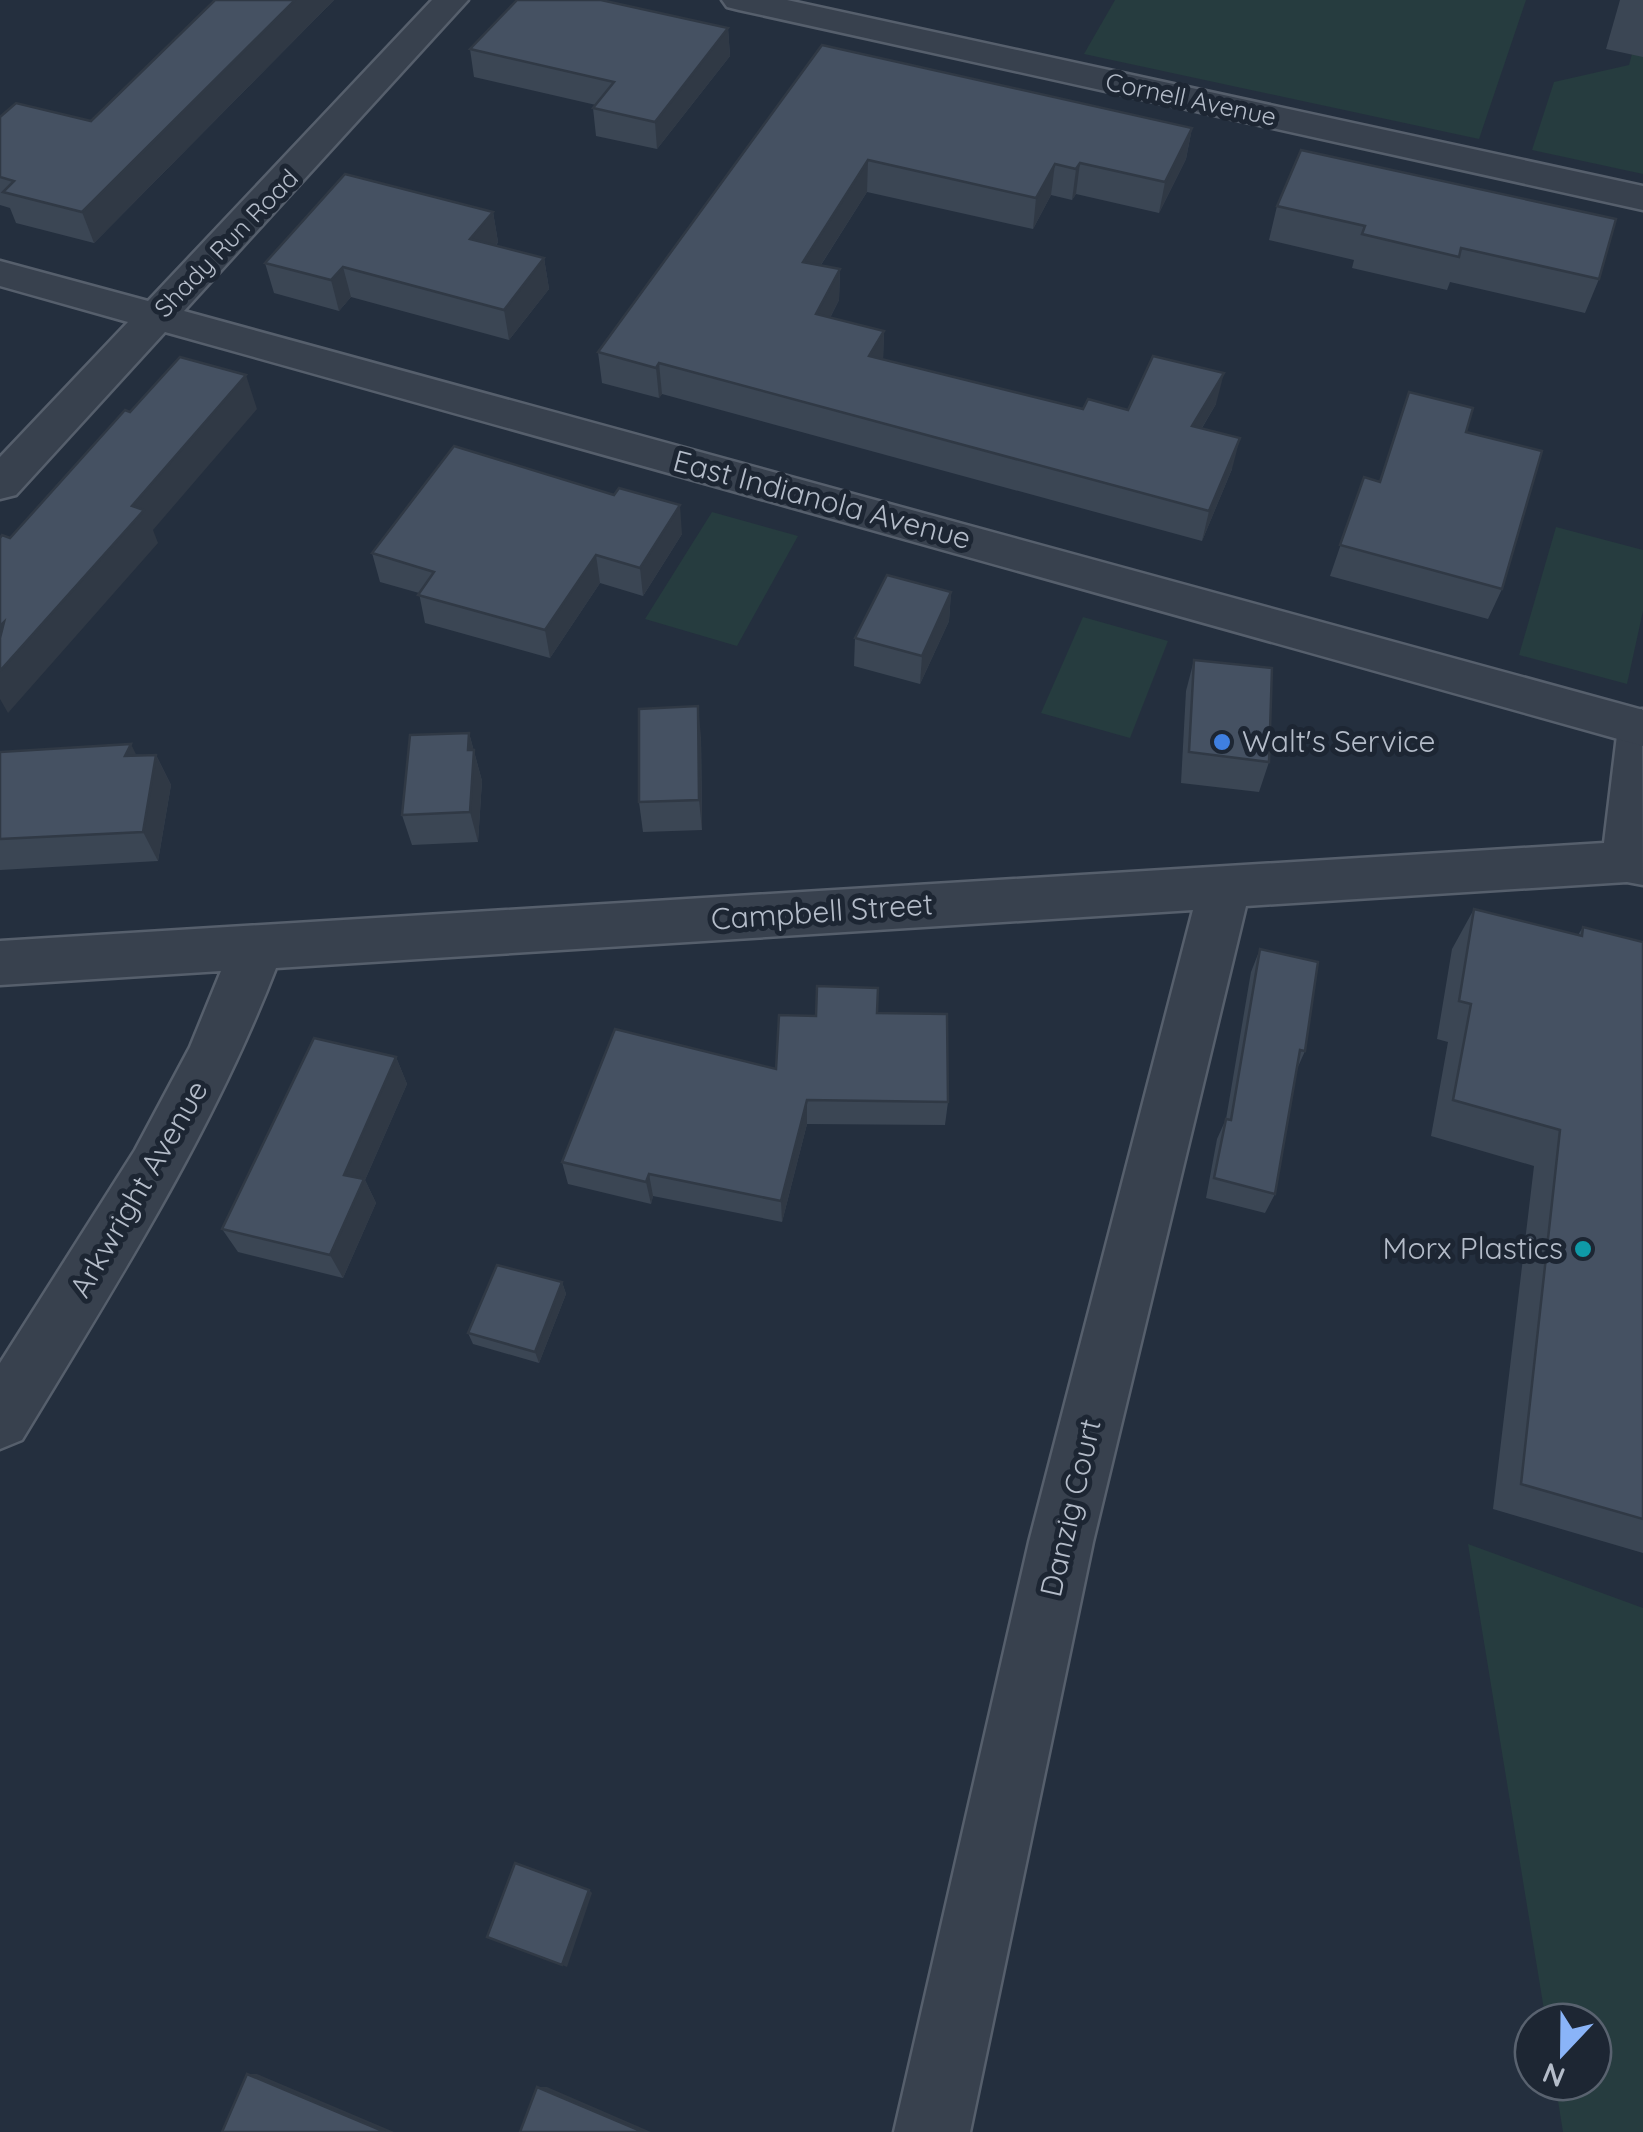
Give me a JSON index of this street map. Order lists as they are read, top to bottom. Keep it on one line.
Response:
{"streets":{"street":["Cornell Avenue","Shady Run Road","East Indianola Avenue","Campbell Street","Arkwright Avenue","Danzig Court"]},"crossings":[["Shady Run Road","East Indianola Avenue"],["Campbell Street","Arkwright Avenue"],["Campbell Street","Danzig Court"]],"places":["Walt's Service","Morx Plastics"],"north":"bottom"}
